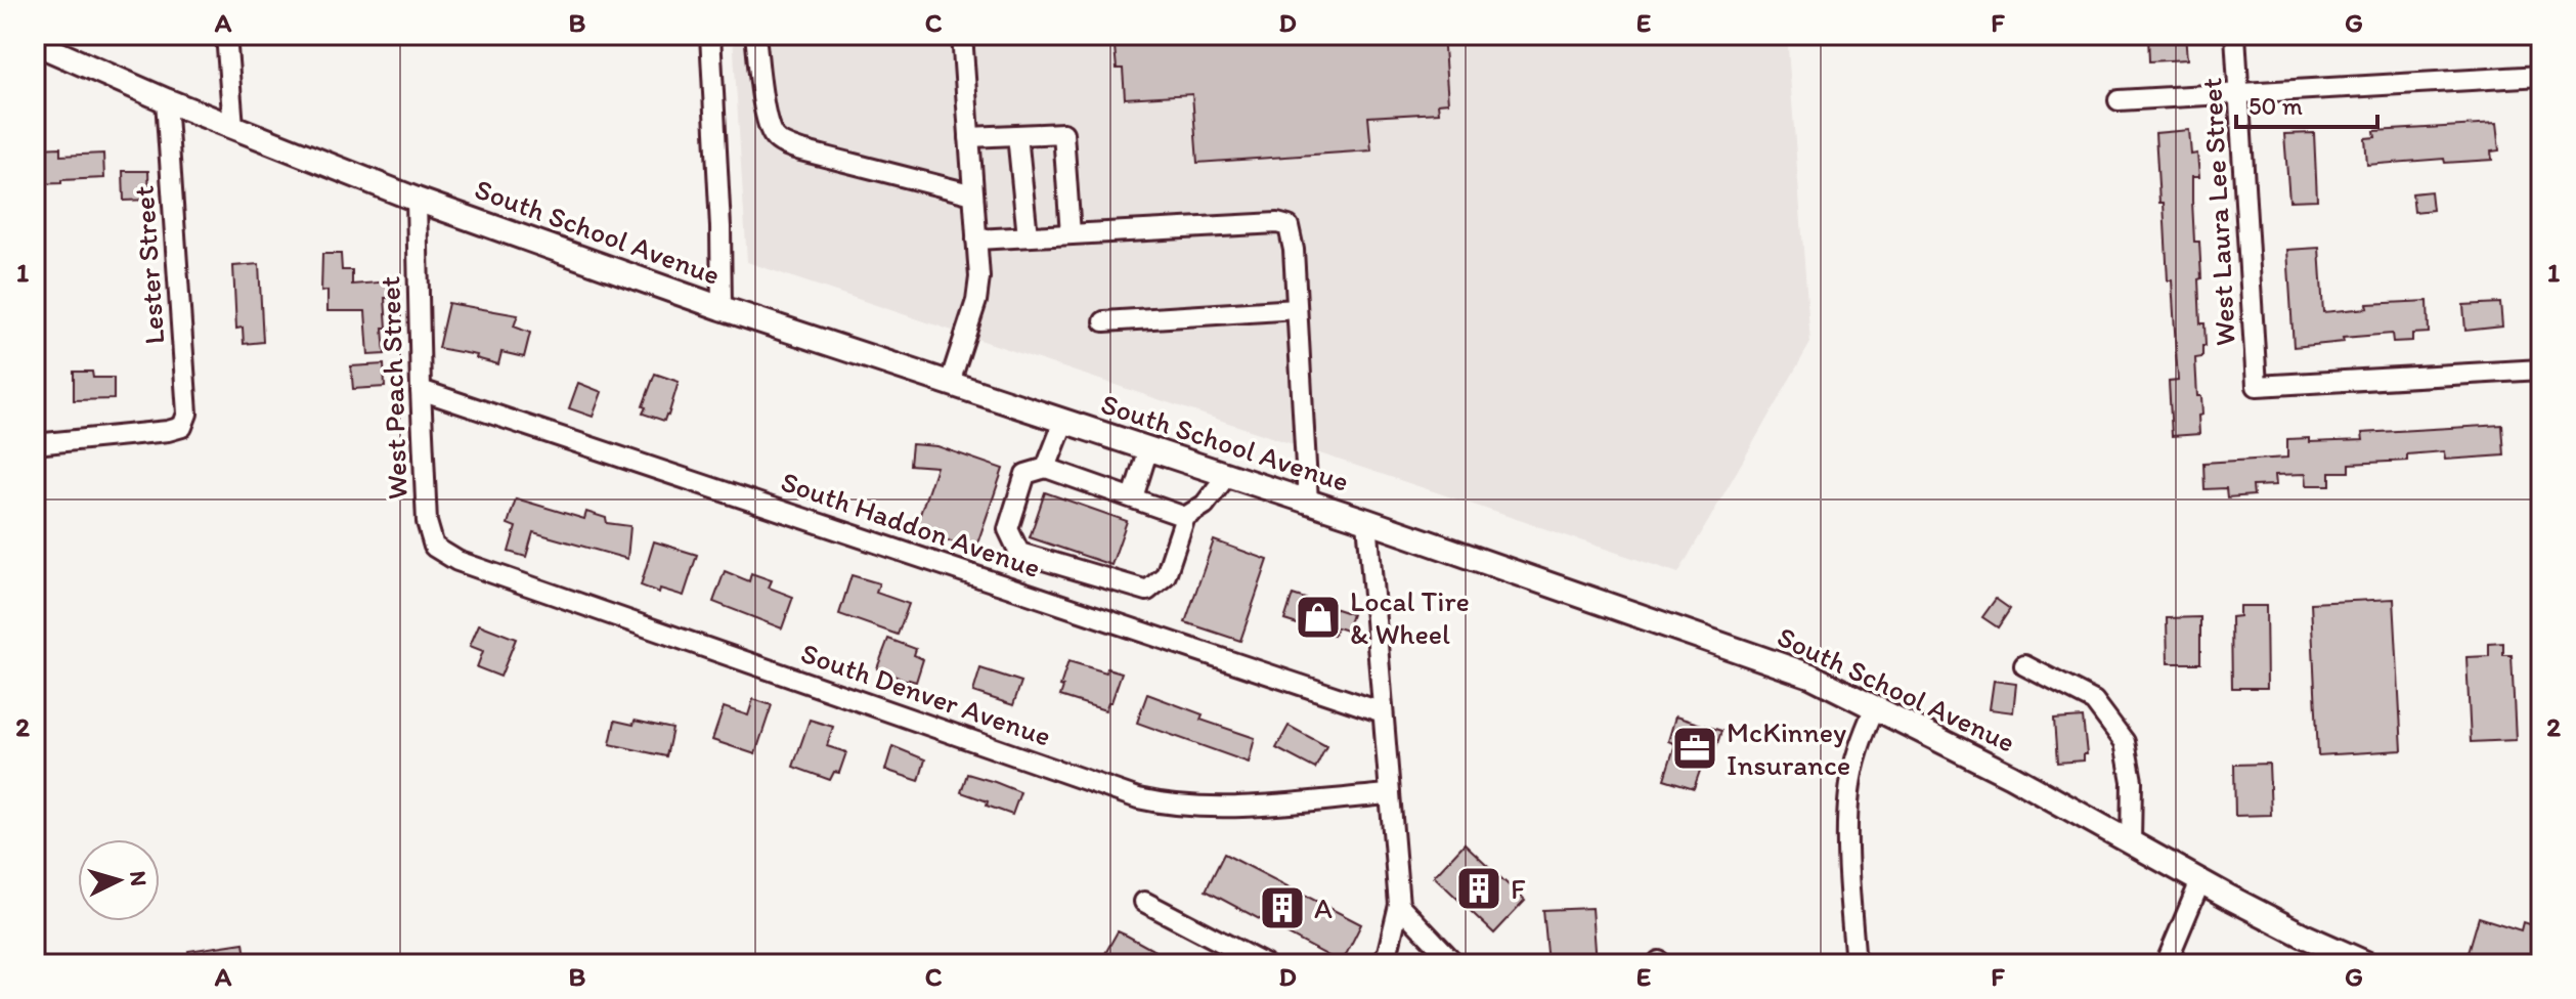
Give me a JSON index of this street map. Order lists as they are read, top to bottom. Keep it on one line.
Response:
{"streets":{"main road":["South School Avenue"],"street":["West Laura Lee Street","Lester Street","West Peach Street","South Haddon Avenue","South Denver Avenue"]},"crossings":[["South School Avenue","Lester Street"],["South School Avenue","West Peach Street"],["West Peach Street","South Haddon Avenue"],["West Peach Street","South Denver Avenue"]],"places":{"shop":["Local Tire & Wheel"],"office":["McKinney Insurance"],"building":["F","A"]},"scale_bar":"50 m","north":"right","grid":{"columns":["A","B","C","D","E","F","G"],"rows":["1","2"]}}
